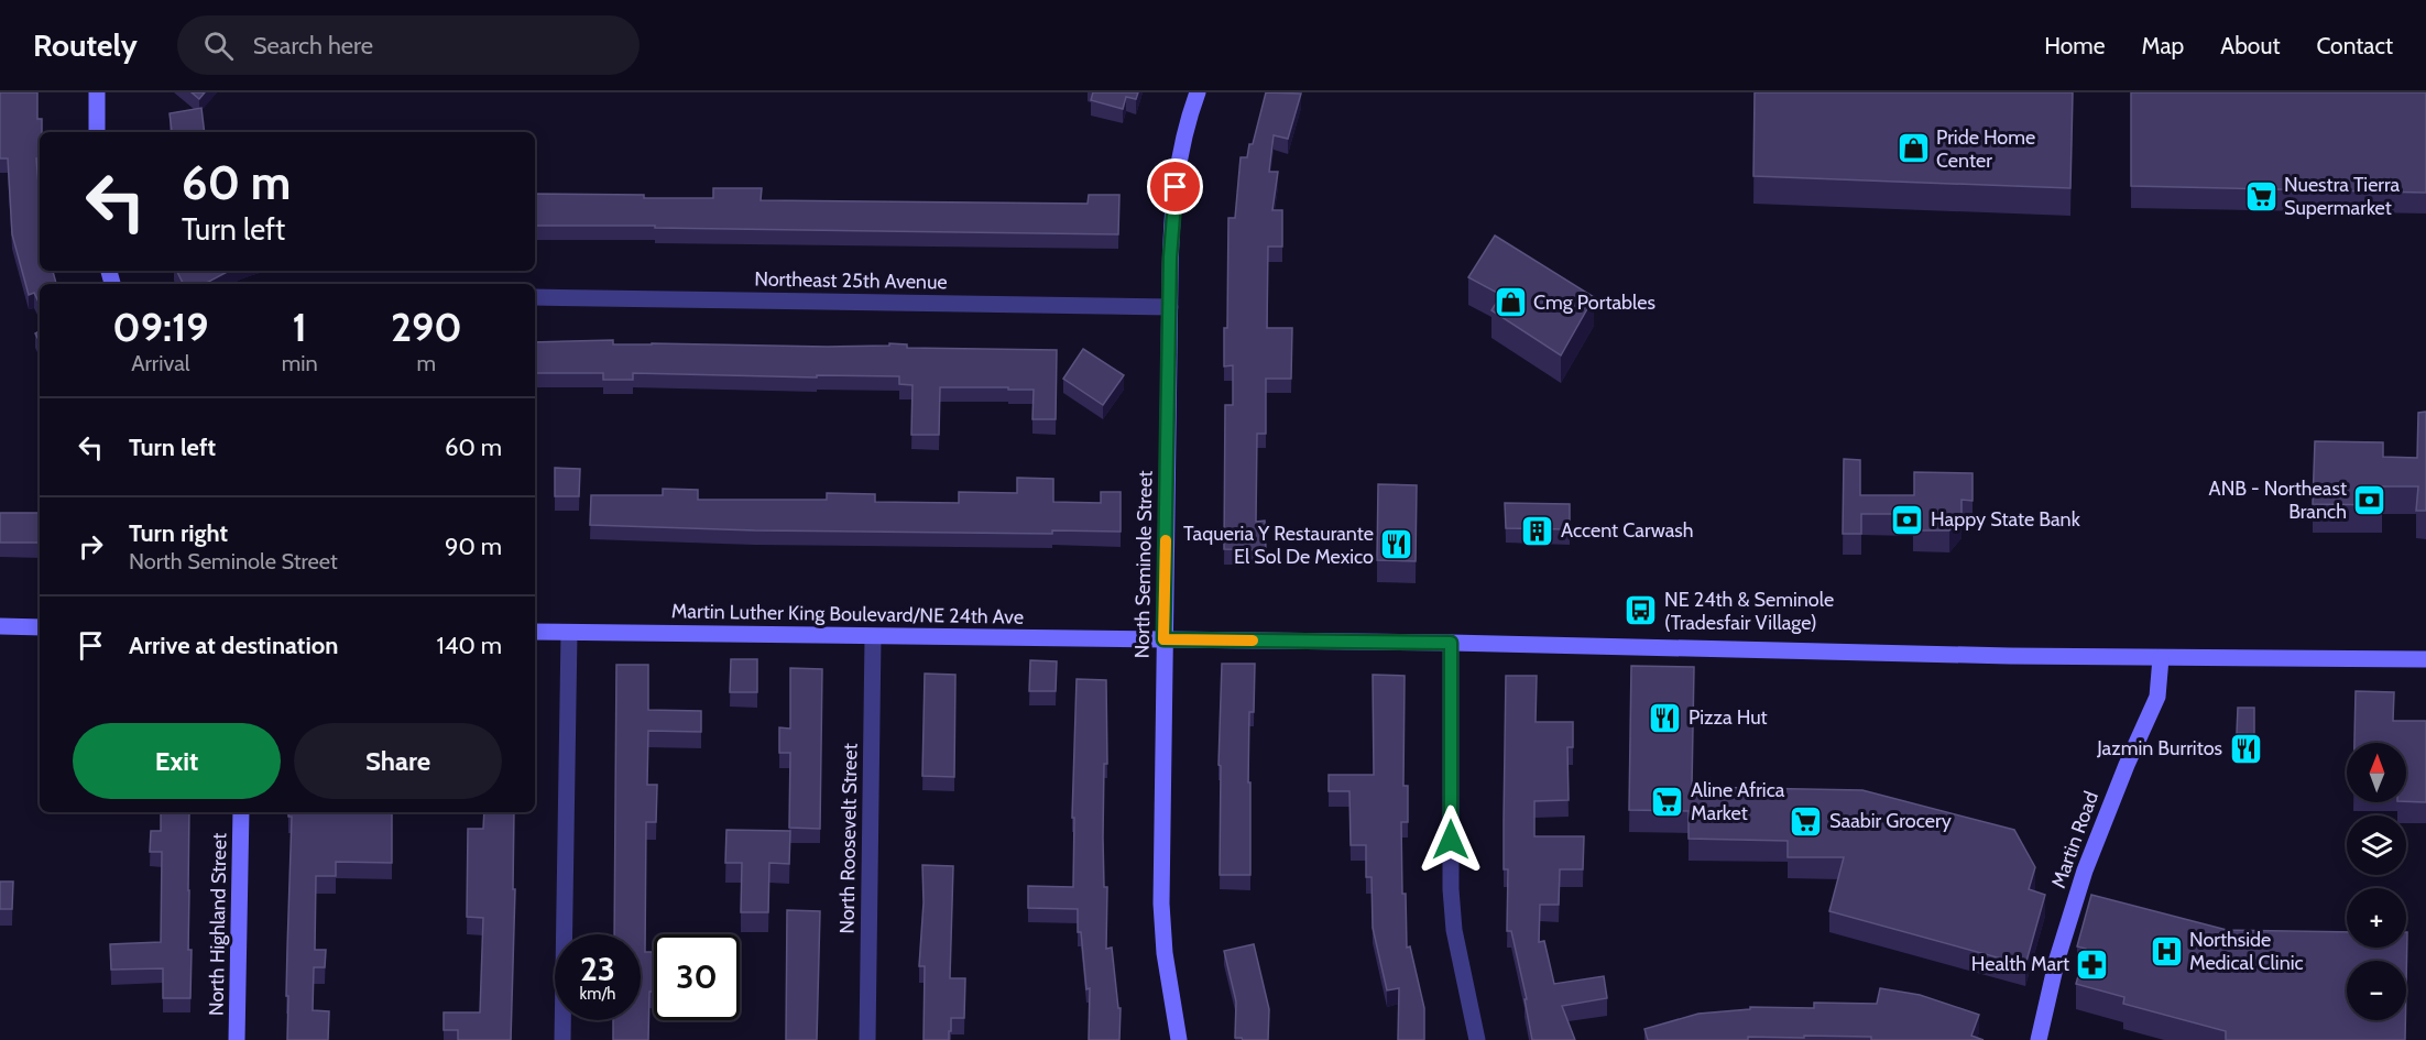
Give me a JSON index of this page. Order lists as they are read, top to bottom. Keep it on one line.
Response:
{"streets":{"main road":["North Seminole Street","Martin Luther King Boulevard/NE 24th Ave","Martin Road","North Highland Street"],"street":["Northeast 25th Avenue","North Roosevelt Street"]},"crossings":[["Northeast 25th Avenue","North Seminole Street"],["North Seminole Street","Martin Luther King Boulevard/NE 24th Ave"],["Martin Luther King Boulevard/NE 24th Ave","North Roosevelt Street"],["Martin Luther King Boulevard/NE 24th Ave","Martin Road"]],"places":{"shop":["Pride Home Center","Cmg Portables"],"supermarket":["Nuestra Tierra Supermarket","Aline Africa Market","Saabir Grocery"],"bank":["ANB - Northeast Branch","Happy State Bank"],"building":["Accent Carwash"],"restaurant":["Taqueria Y Restaurante El Sol De Mexico","Pizza Hut","Jazmin Burritos"],"bus stop":["NE 24th & Seminole (Tradesfair Village)"],"hospital":["Northside Medical Clinic"],"pharmacy":["Health Mart"]},"north":"top","page":{"header":"Routely","search":"Search here","nav":["Home","Map","About","Contact"],"turn":["60 m","Turn left"],"eta":["09:19","Arrival","1","min","290","m"],"list":[{"name":"Turn left","value":"60 m"},{"name":"Turn right","note":"North Seminole Street","value":"90 m"},{"name":"Arrive at destination","value":"140 m"}],"buttons":["Exit","Share"],"map_buttons":["+","−"],"speed":"23 km/h","limit":"30"}}
